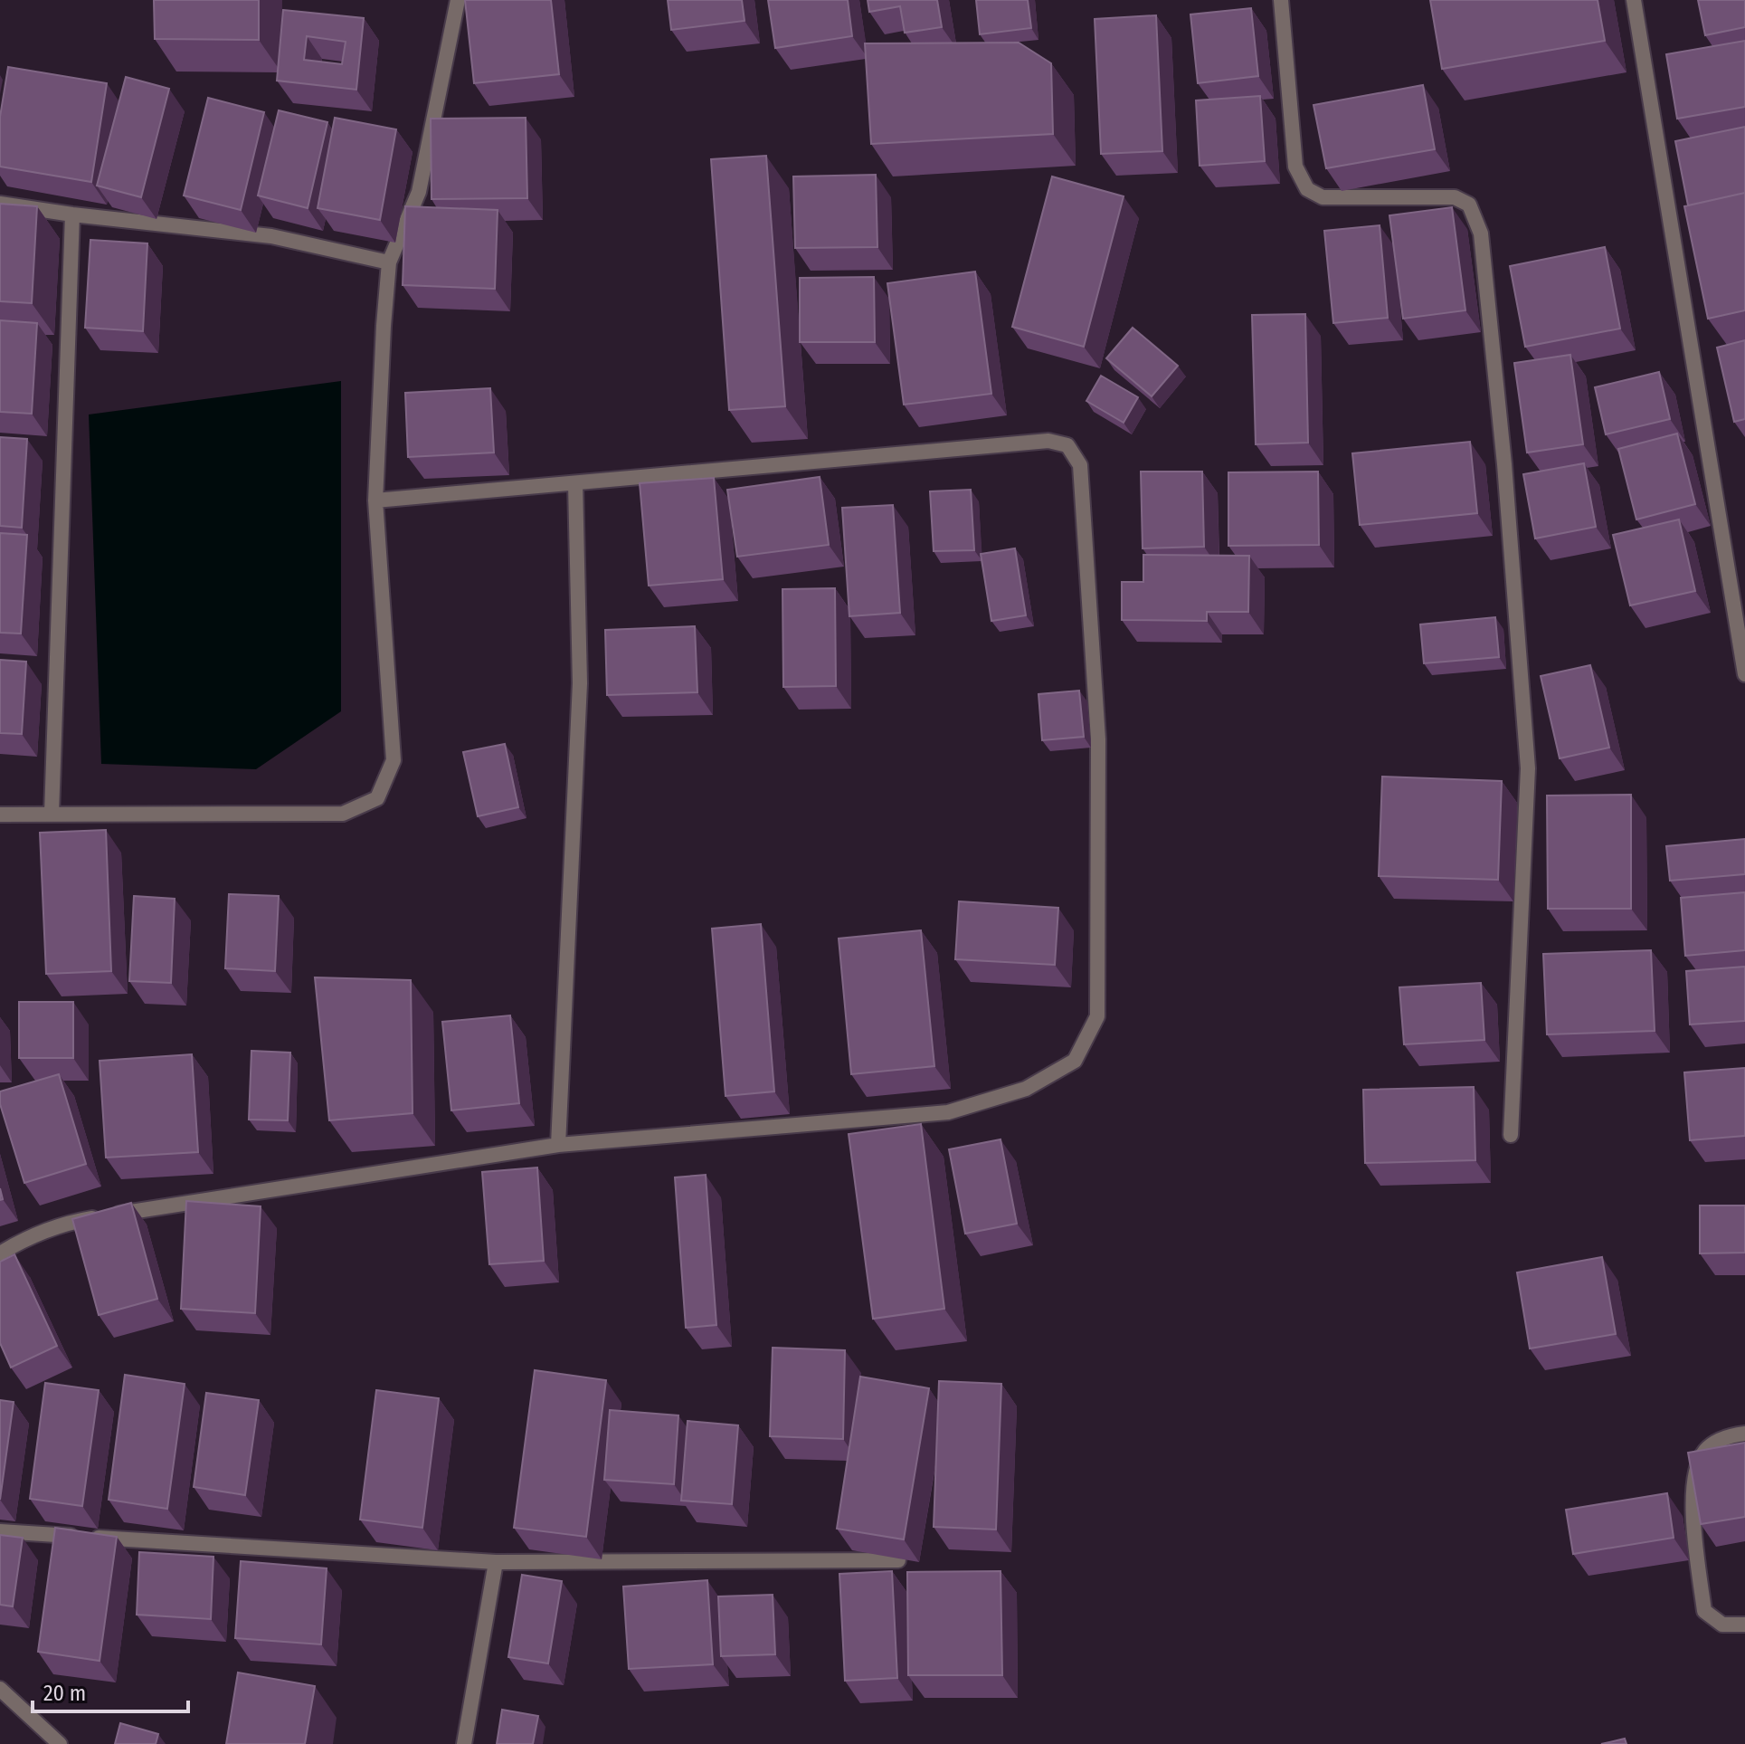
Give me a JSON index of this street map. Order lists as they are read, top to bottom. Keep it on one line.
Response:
{"scale_bar":"20 m"}
